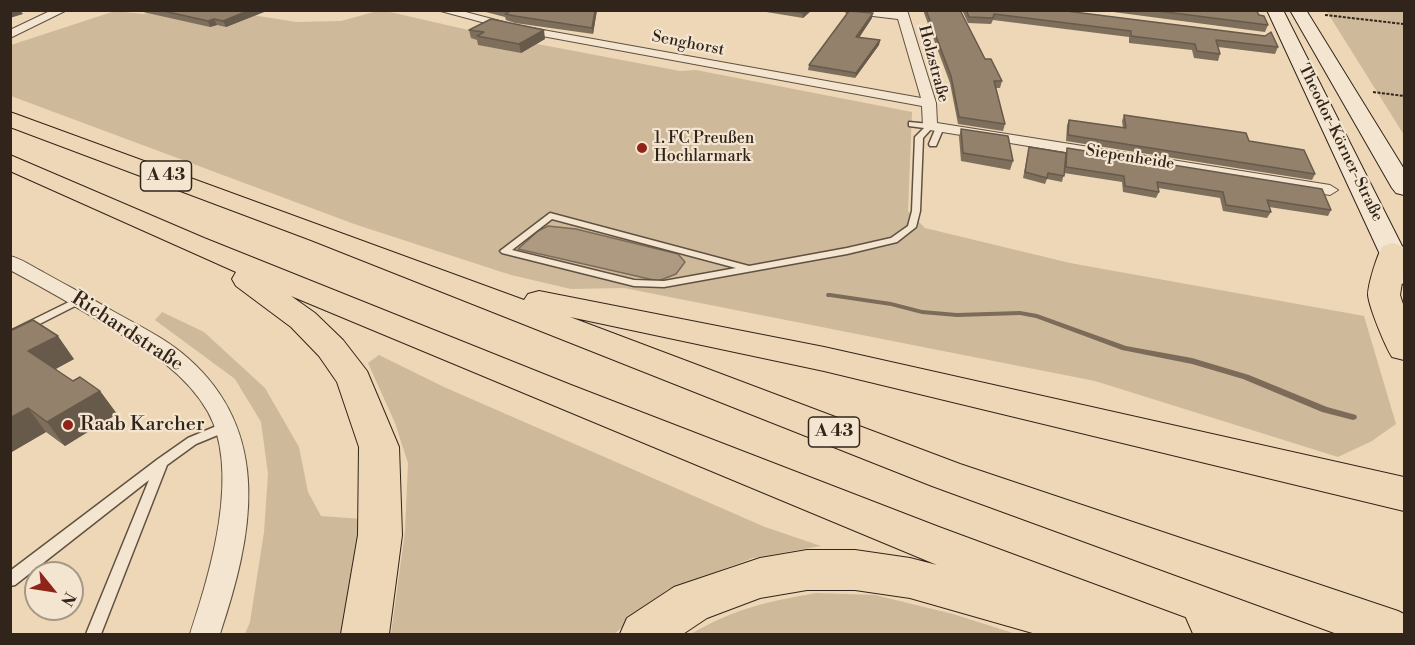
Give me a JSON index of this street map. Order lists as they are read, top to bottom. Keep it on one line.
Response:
{"streets":{"highway":["A 43"],"main road":["Theodor-Körner-Straße"],"street":["Senghorst","Holzstraße","Siepenheide","Richardstraße"]},"crossings":[["Senghorst","Holzstraße"],["Holzstraße","Siepenheide"]],"places":["1. FC Preußen Hochlarmark","Raab Karcher"],"north":"bottom right"}
